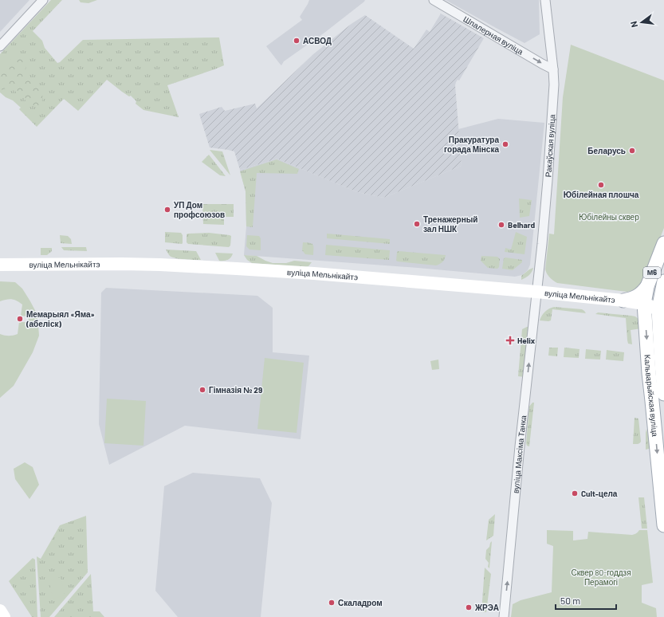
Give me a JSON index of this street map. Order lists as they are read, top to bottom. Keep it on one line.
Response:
{"streets":{"main road":["вуліца Мельнікайтэ","М6","Кальварыйская вуліца"],"street":["Шпалерная вуліца","Ракаўская вуліца","вуліца Максіма Танка"]},"crossings":[["Шпалерная вуліца","Ракаўская вуліца"],["Ракаўская вуліца","вуліца Мельнікайтэ"],["Ракаўская вуліца","вуліца Максіма Танка"],["вуліца Мельнікайтэ","М6"],["вуліца Мельнікайтэ","Кальварыйская вуліца"],["вуліца Мельнікайтэ","вуліца Максіма Танка"],["М6","Кальварыйская вуліца"]],"one_way":["Шпалерная вуліца","вуліца Максіма Танка"],"parks":["Юбілейны сквер","Сквер 80-годдзя Перамогі"],"places":{"other":["АСВОД","Пракуратура горада Мінска","Беларусь","Юбілейная плошча","УП Дом профсоюзов","Тренажерный зал НШК","Belhard","Мемарыял «Яма» (абеліск)","Гімназія № 29","Cult-цела","Скаладром","ЖРЭА"],"health":["Helix"]},"scale_bar":"50 m","north":"left"}
